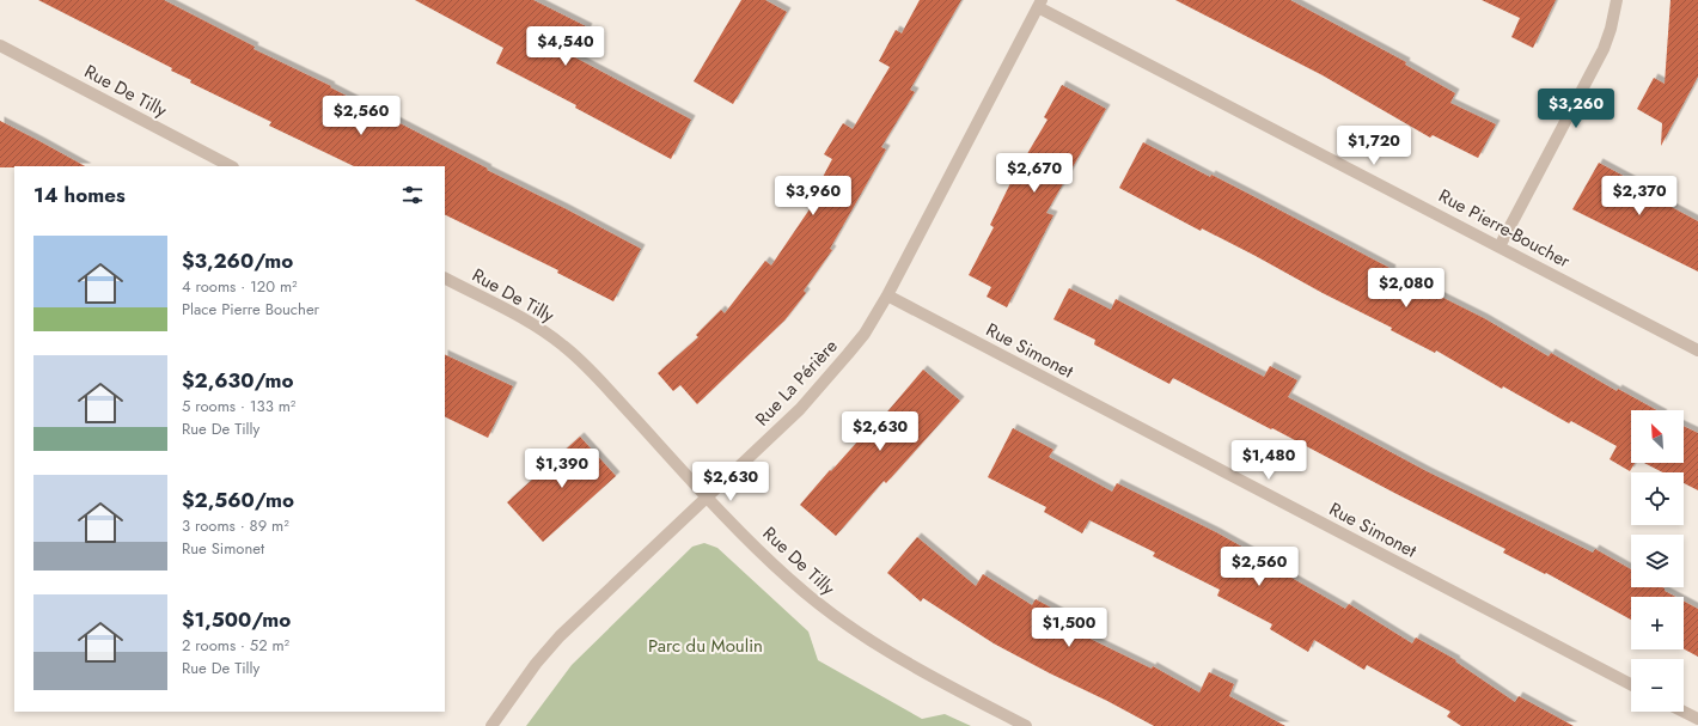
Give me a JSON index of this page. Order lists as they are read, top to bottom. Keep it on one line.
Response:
{"streets":{"street":["Rue De Tilly","Rue Pierre-Boucher","Rue Simonet","Rue La Périère"]},"crossings":[["Rue De Tilly","Rue La Périère"],["Rue Pierre-Boucher","Rue La Périère"],["Rue Simonet","Rue La Périère"]],"parks":["Parc du Moulin"],"north":"top left","page":{"price":["$4,540","$3,260","$2,560","$1,720","$2,670","$3,960","$2,370","$2,080","$2,630","$1,480","$1,390","$2,630","$2,560","$1,500"],"heading":"14 homes","list":[{"name":"$3,260/mo","note":"4 rooms · 120 m² · Place Pierre Boucher"},{"name":"$2,630/mo","note":"5 rooms · 133 m² · Rue De Tilly"},{"name":"$2,560/mo","note":"3 rooms · 89 m² · Rue Simonet"},{"name":"$1,500/mo","note":"2 rooms · 52 m² · Rue De Tilly"}],"map_buttons":["+","−"]}}
